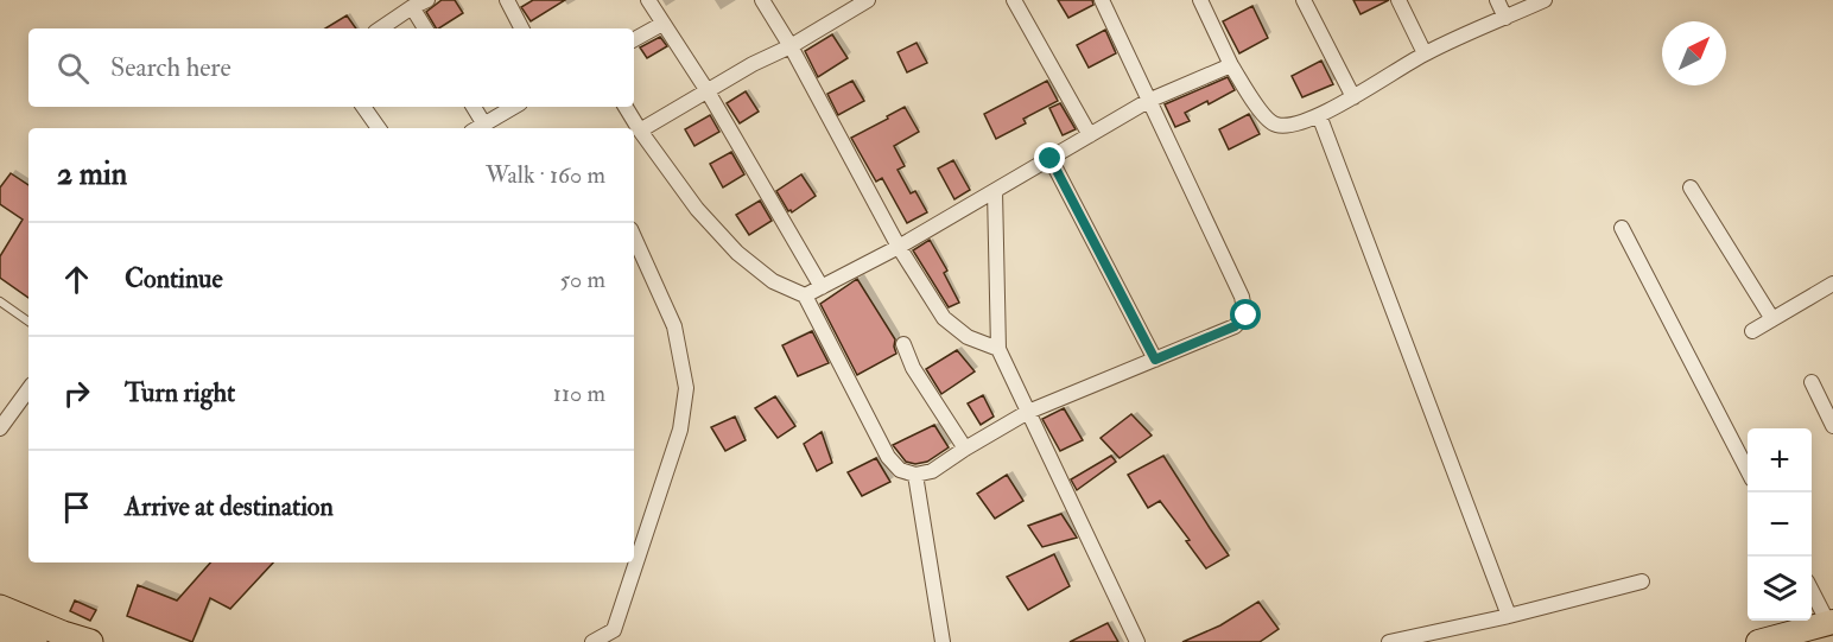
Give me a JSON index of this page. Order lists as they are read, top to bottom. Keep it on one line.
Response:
{"north":"top right","page":{"search":"Search here","heading":["2 min","Walk · 160 m"],"list":[["Continue","50 m"],["Turn right","110 m"],"Arrive at destination"],"map_buttons":["+","−"]}}
